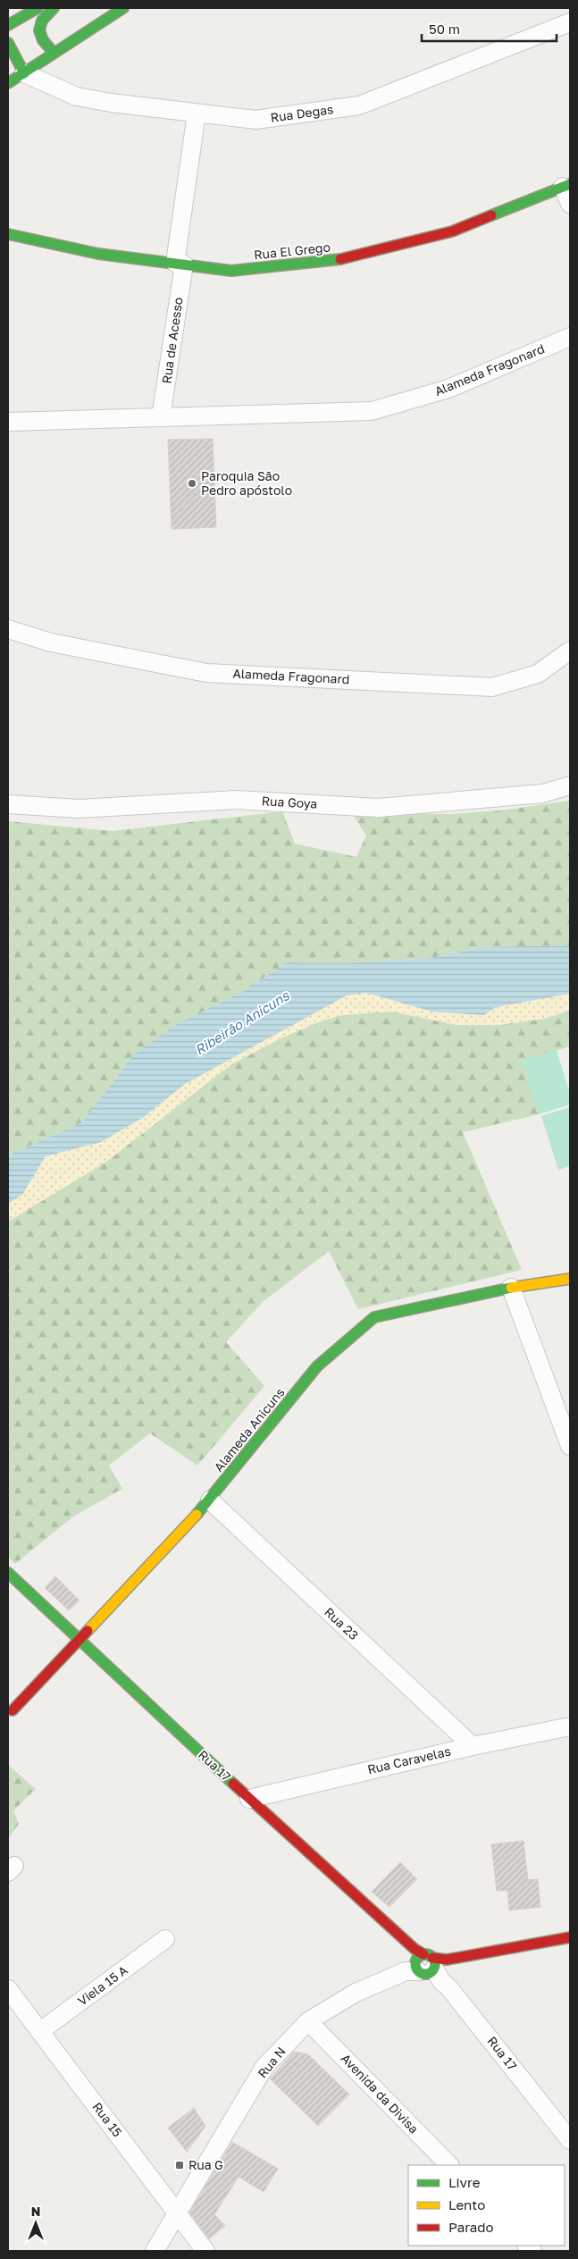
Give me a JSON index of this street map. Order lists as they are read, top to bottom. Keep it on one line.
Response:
{"streets":{"street":["Rua Degas","Rua El Grego","Rua de Acesso","Alameda Fragonard","Rua Goya","Alameda Anicuns","Rua 23","Rua Caravelas","Rua 17","Viela 15 A","Rua N","Avenida da Divisa","Rua 15"]},"crossings":[["Rua Degas","Rua de Acesso"],["Rua El Grego","Rua de Acesso"],["Rua de Acesso","Alameda Fragonard"],["Alameda Anicuns","Rua 23"],["Alameda Anicuns","Rua 17"],["Rua 23","Rua Caravelas"],["Rua Caravelas","Rua 17"],["Rua 17","Rua N"],["Viela 15 A","Rua 15"],["Rua N","Avenida da Divisa"],["Rua N","Rua 15"]],"water":["Ribeirão Anicuns"],"places":{"other":["Paroquia São Pedro apóstolo"],"transit":["Rua G"]},"legend":["Livre","Lento","Parado"],"scale_bar":"50 m","north":"top"}
